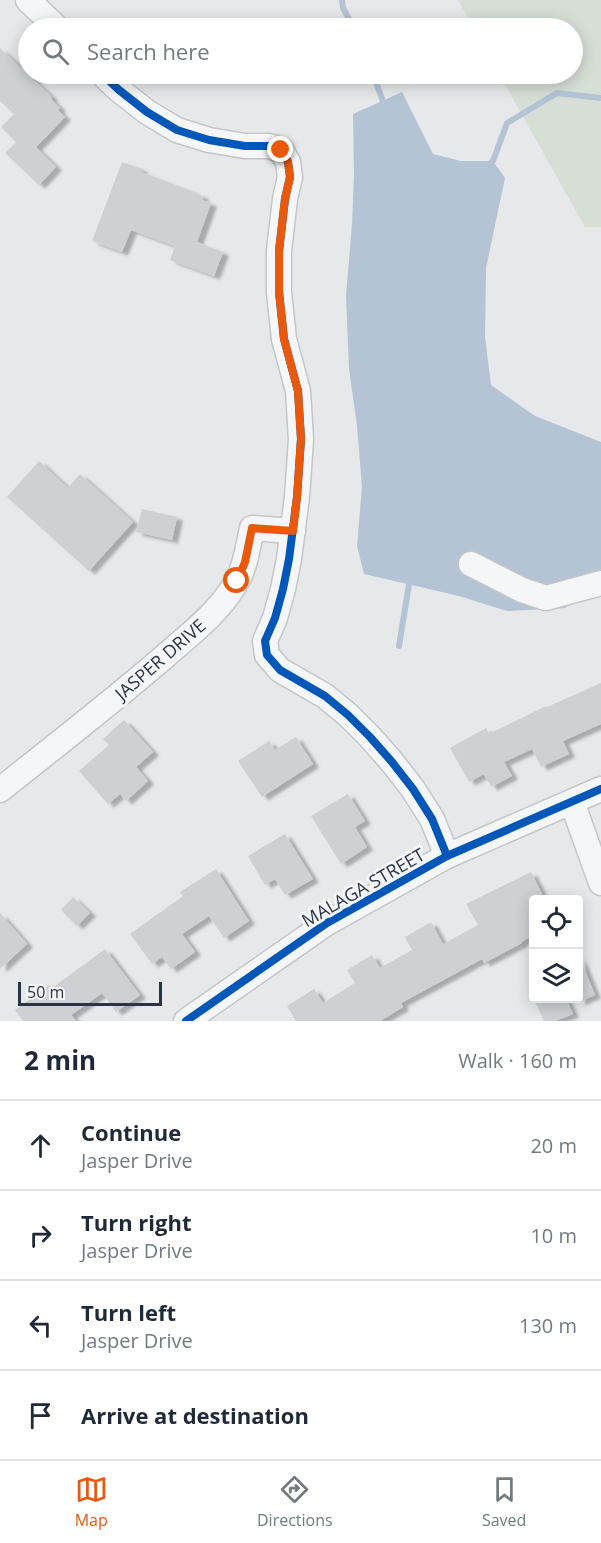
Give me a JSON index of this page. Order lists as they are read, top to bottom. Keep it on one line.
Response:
{"streets":{"street":["JASPER DRIVE","MALAGA STREET"]},"scale_bar":"50 m","page":{"search":"Search here","scale":"50 m","heading":["2 min","Walk · 160 m"],"list":[["Continue","Jasper Drive","20 m"],["Turn right","Jasper Drive","10 m"],["Turn left","Jasper Drive","130 m"],"Arrive at destination"],"nav":["Map","Directions","Saved"]}}
